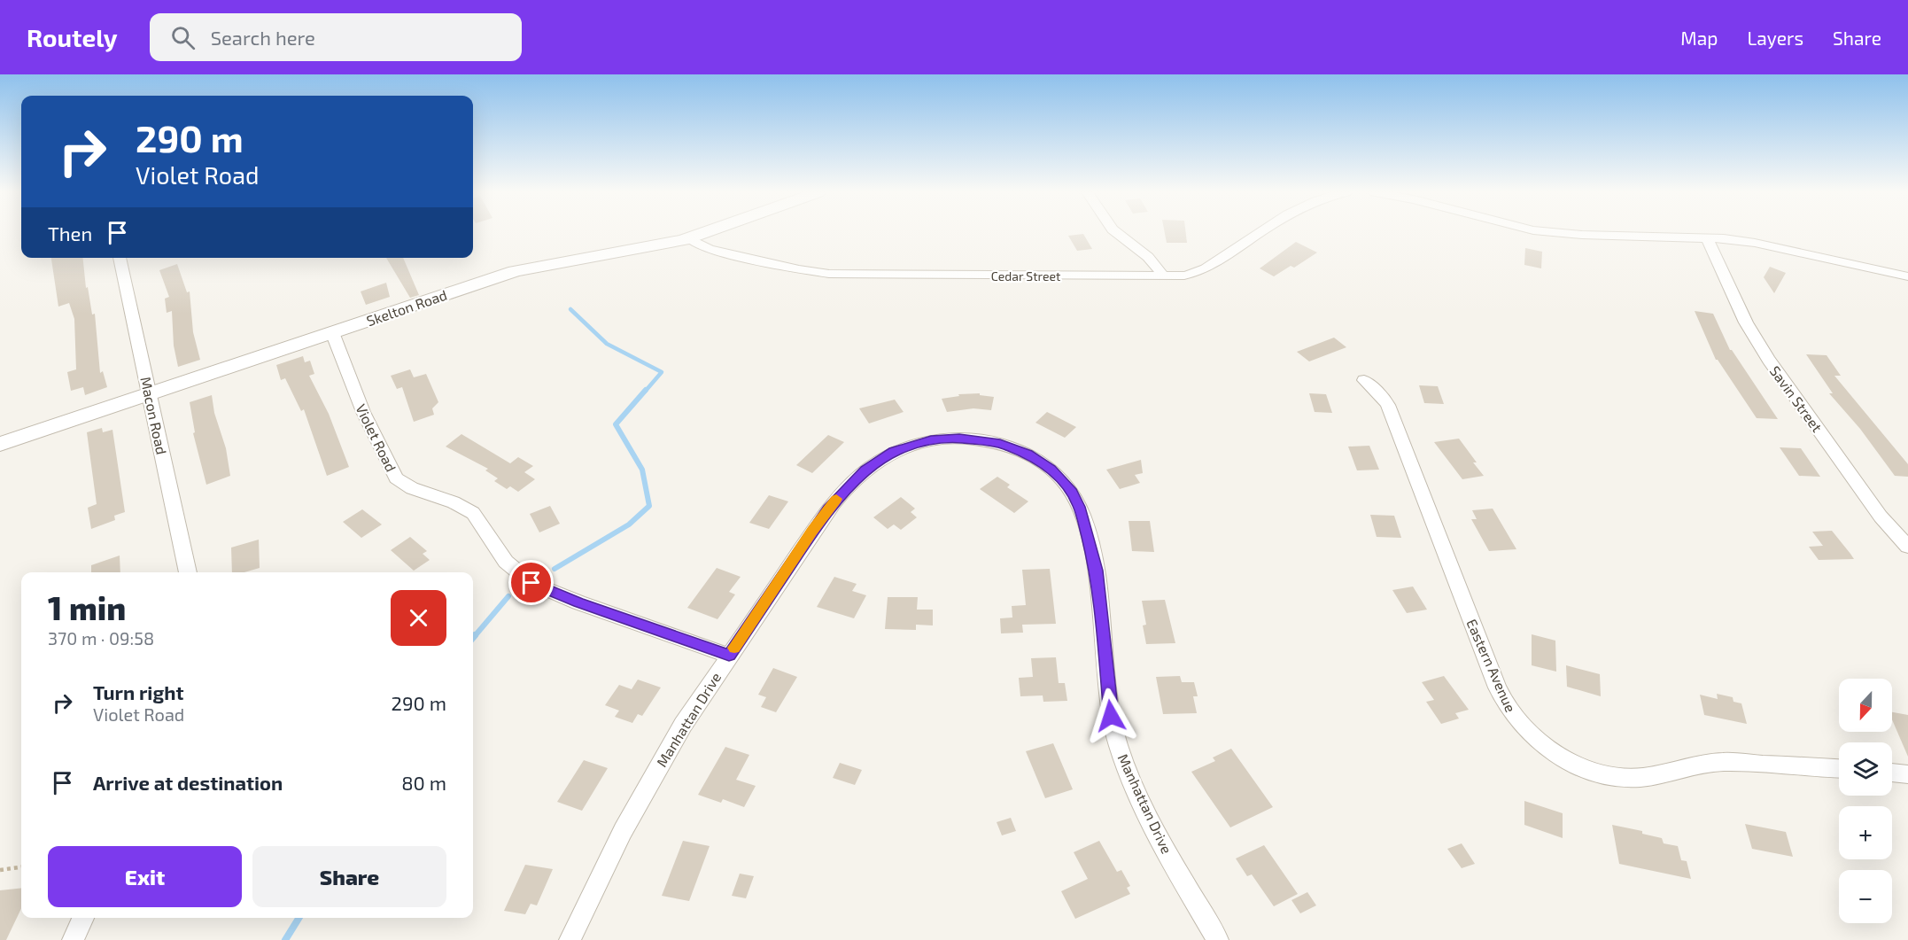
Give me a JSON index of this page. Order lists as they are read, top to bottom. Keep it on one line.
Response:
{"streets":{"street":["Cedar Street","Skelton Road","Savin Street","Macon Road","Violet Road","Eastern Avenue","Manhattan Drive"]},"crossings":[["Cedar Street","Skelton Road"],["Skelton Road","Macon Road"],["Skelton Road","Violet Road"],["Violet Road","Manhattan Drive"]],"north":"bottom","page":{"header":"Routely","search":"Search here","nav":["Map","Layers","Share"],"turn":["290 m","Violet Road"],"then":"Then","heading":["1 min","370 m · 09:58"],"list":[{"name":"Turn right","note":"Violet Road","value":"290 m"},{"name":"Arrive at destination","value":"80 m"}],"map_buttons":["+","−"],"buttons":["Exit","Share"]}}
